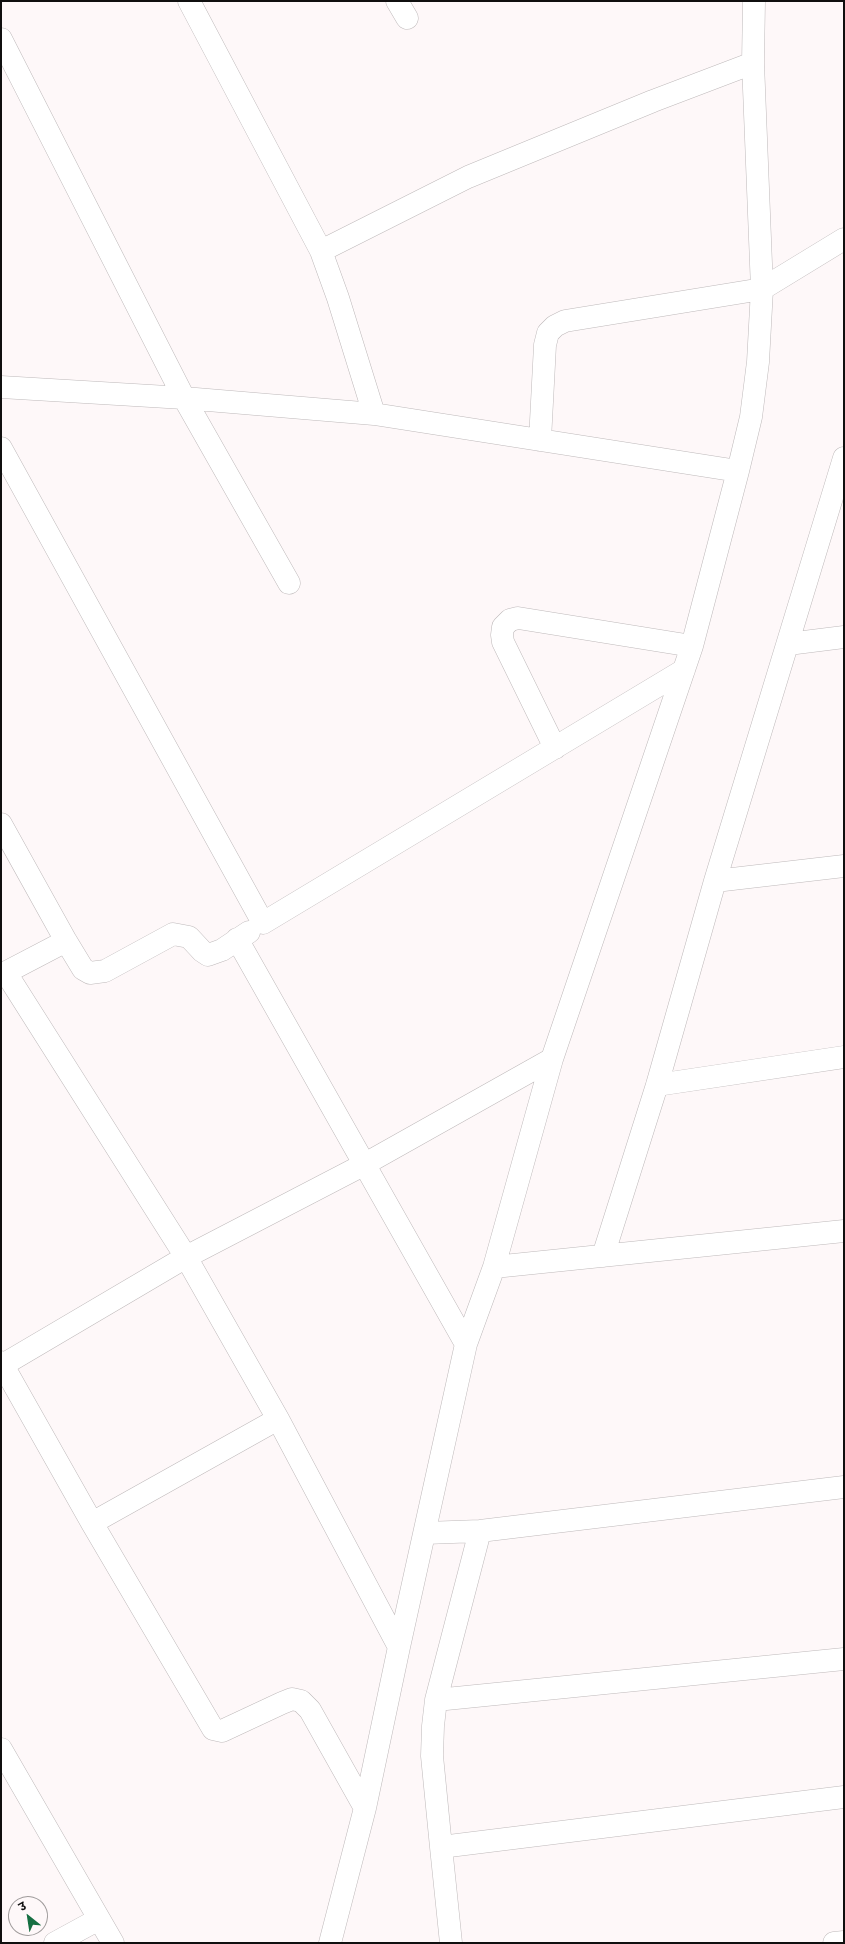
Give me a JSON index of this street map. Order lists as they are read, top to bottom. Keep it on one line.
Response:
{"north":"top left"}
